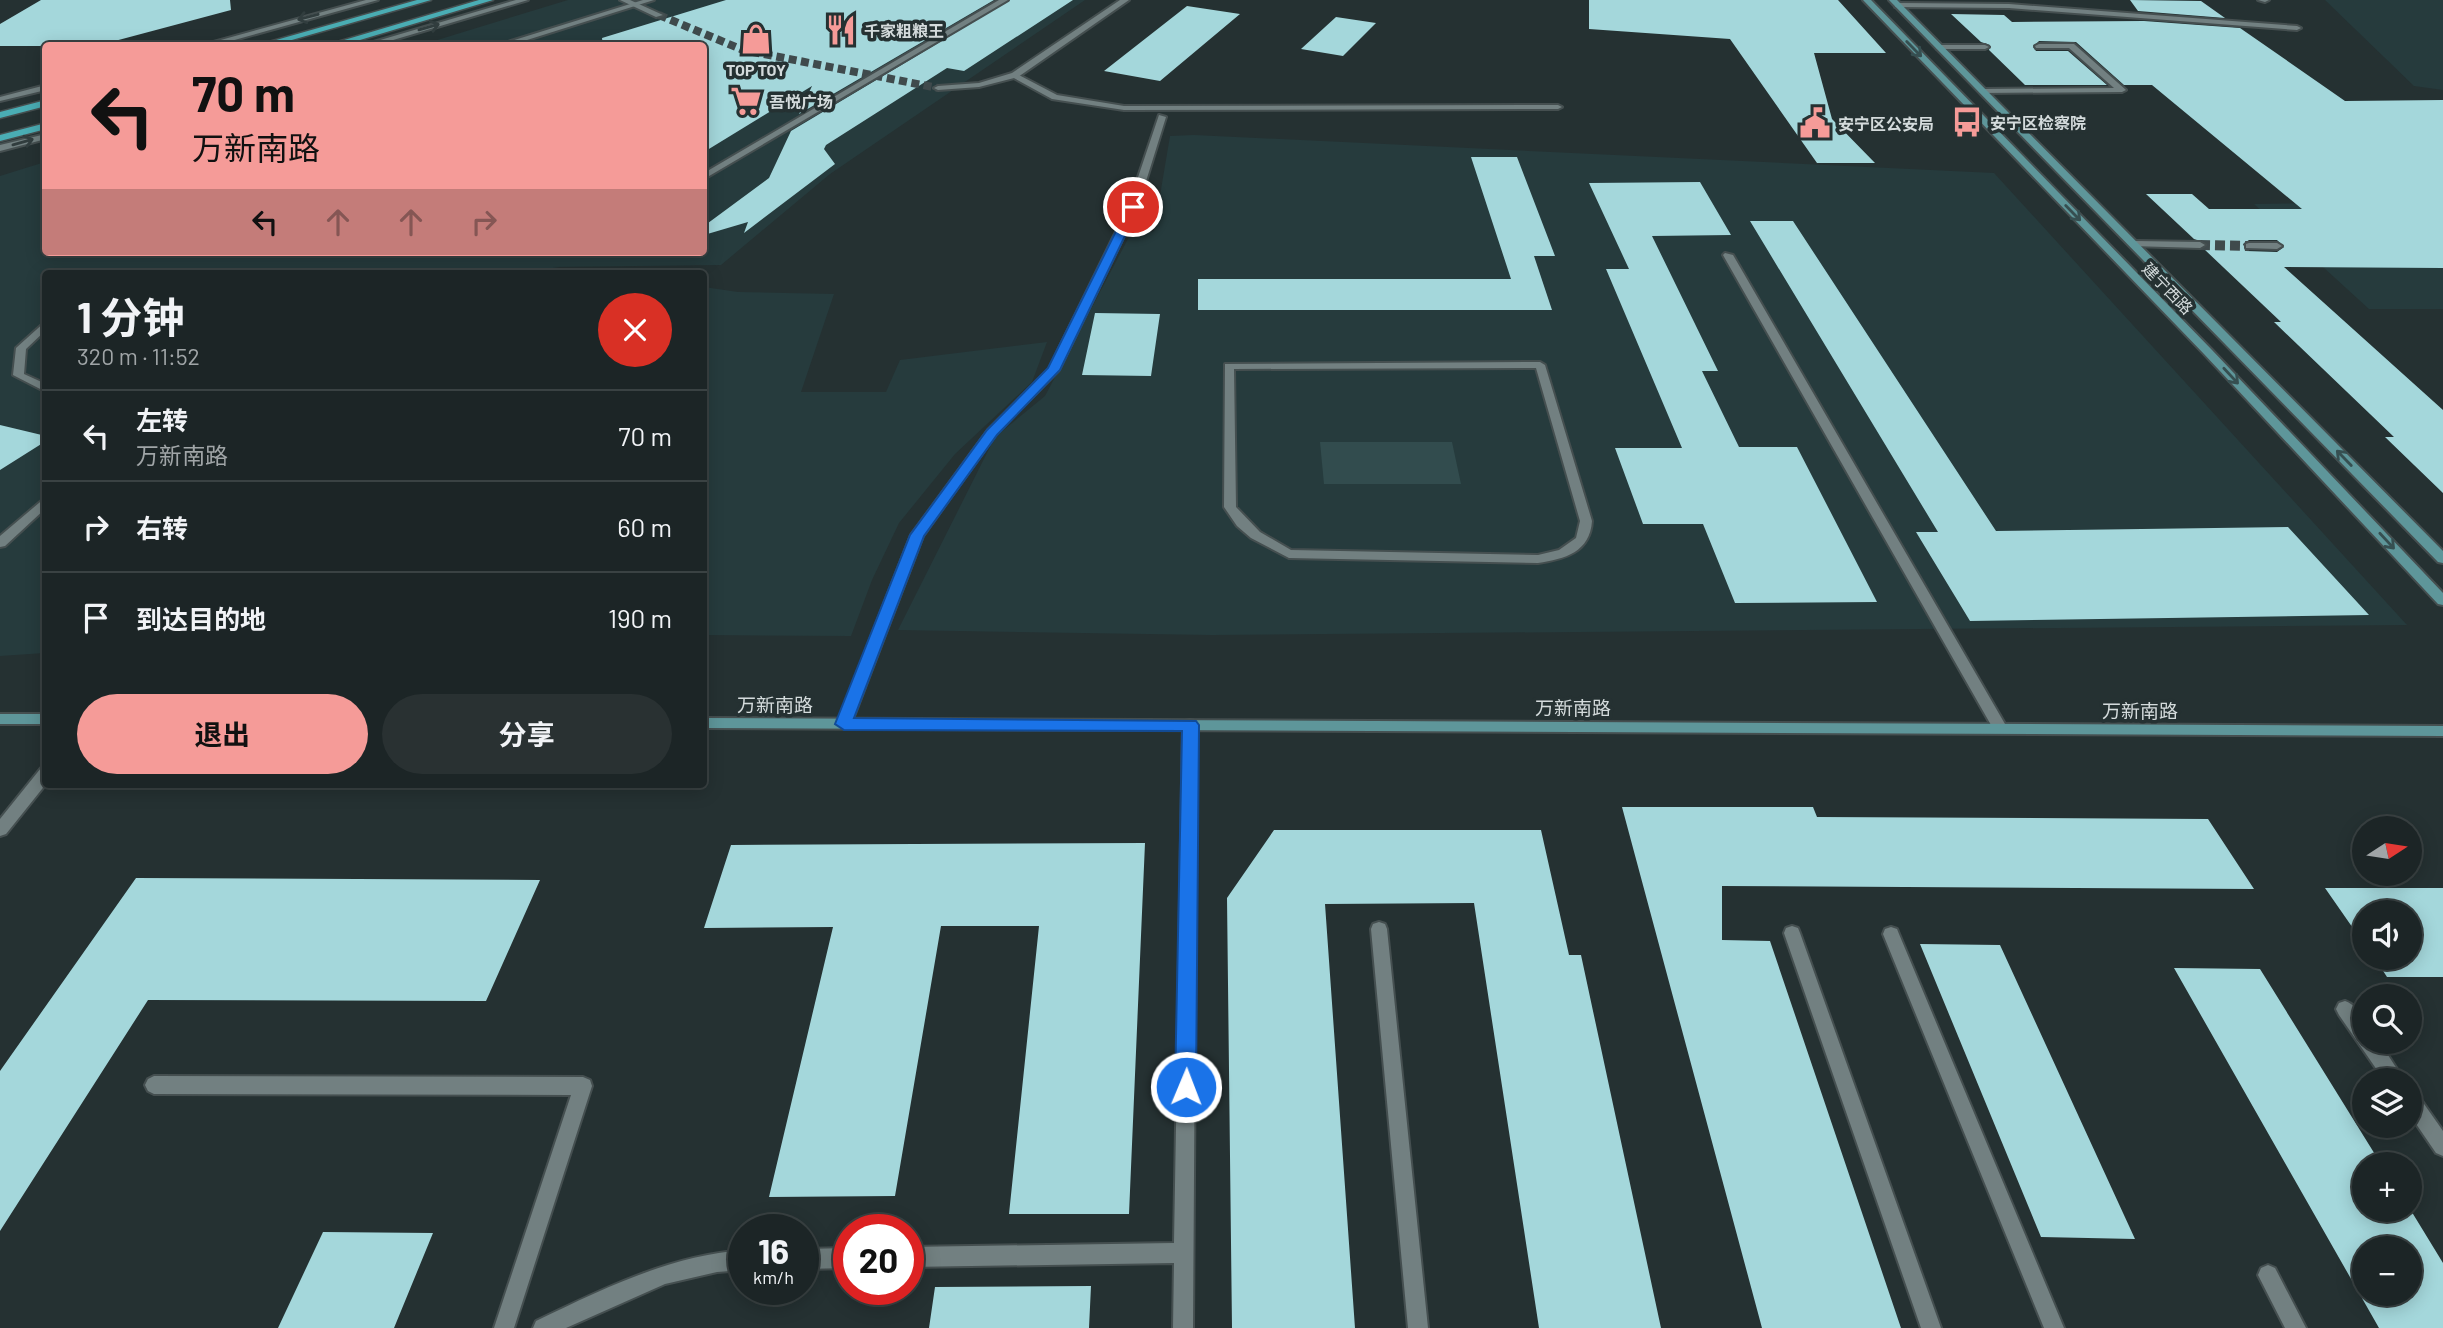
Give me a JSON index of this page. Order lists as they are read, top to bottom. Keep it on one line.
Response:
{"streets":{"main road":["建宁西路","万新南路"]},"places":{"restaurant":["千家粗粮王"],"shop":["TOP TOY"],"supermarket":["吾悦广场"],"bus stop":["安宁区检察院"],"public building":["安宁区公安局"]},"north":"right","page":{"turn":["70 m","万新南路"],"heading":["1 分钟","320 m · 11:52"],"list":[{"name":"左转","note":"万新南路","value":"70 m"},{"name":"右转","value":"60 m"},{"name":"到达目的地","value":"190 m"}],"buttons":["退出","分享"],"map_buttons":["+","−"],"speed":"16 km/h","limit":"20"}}
